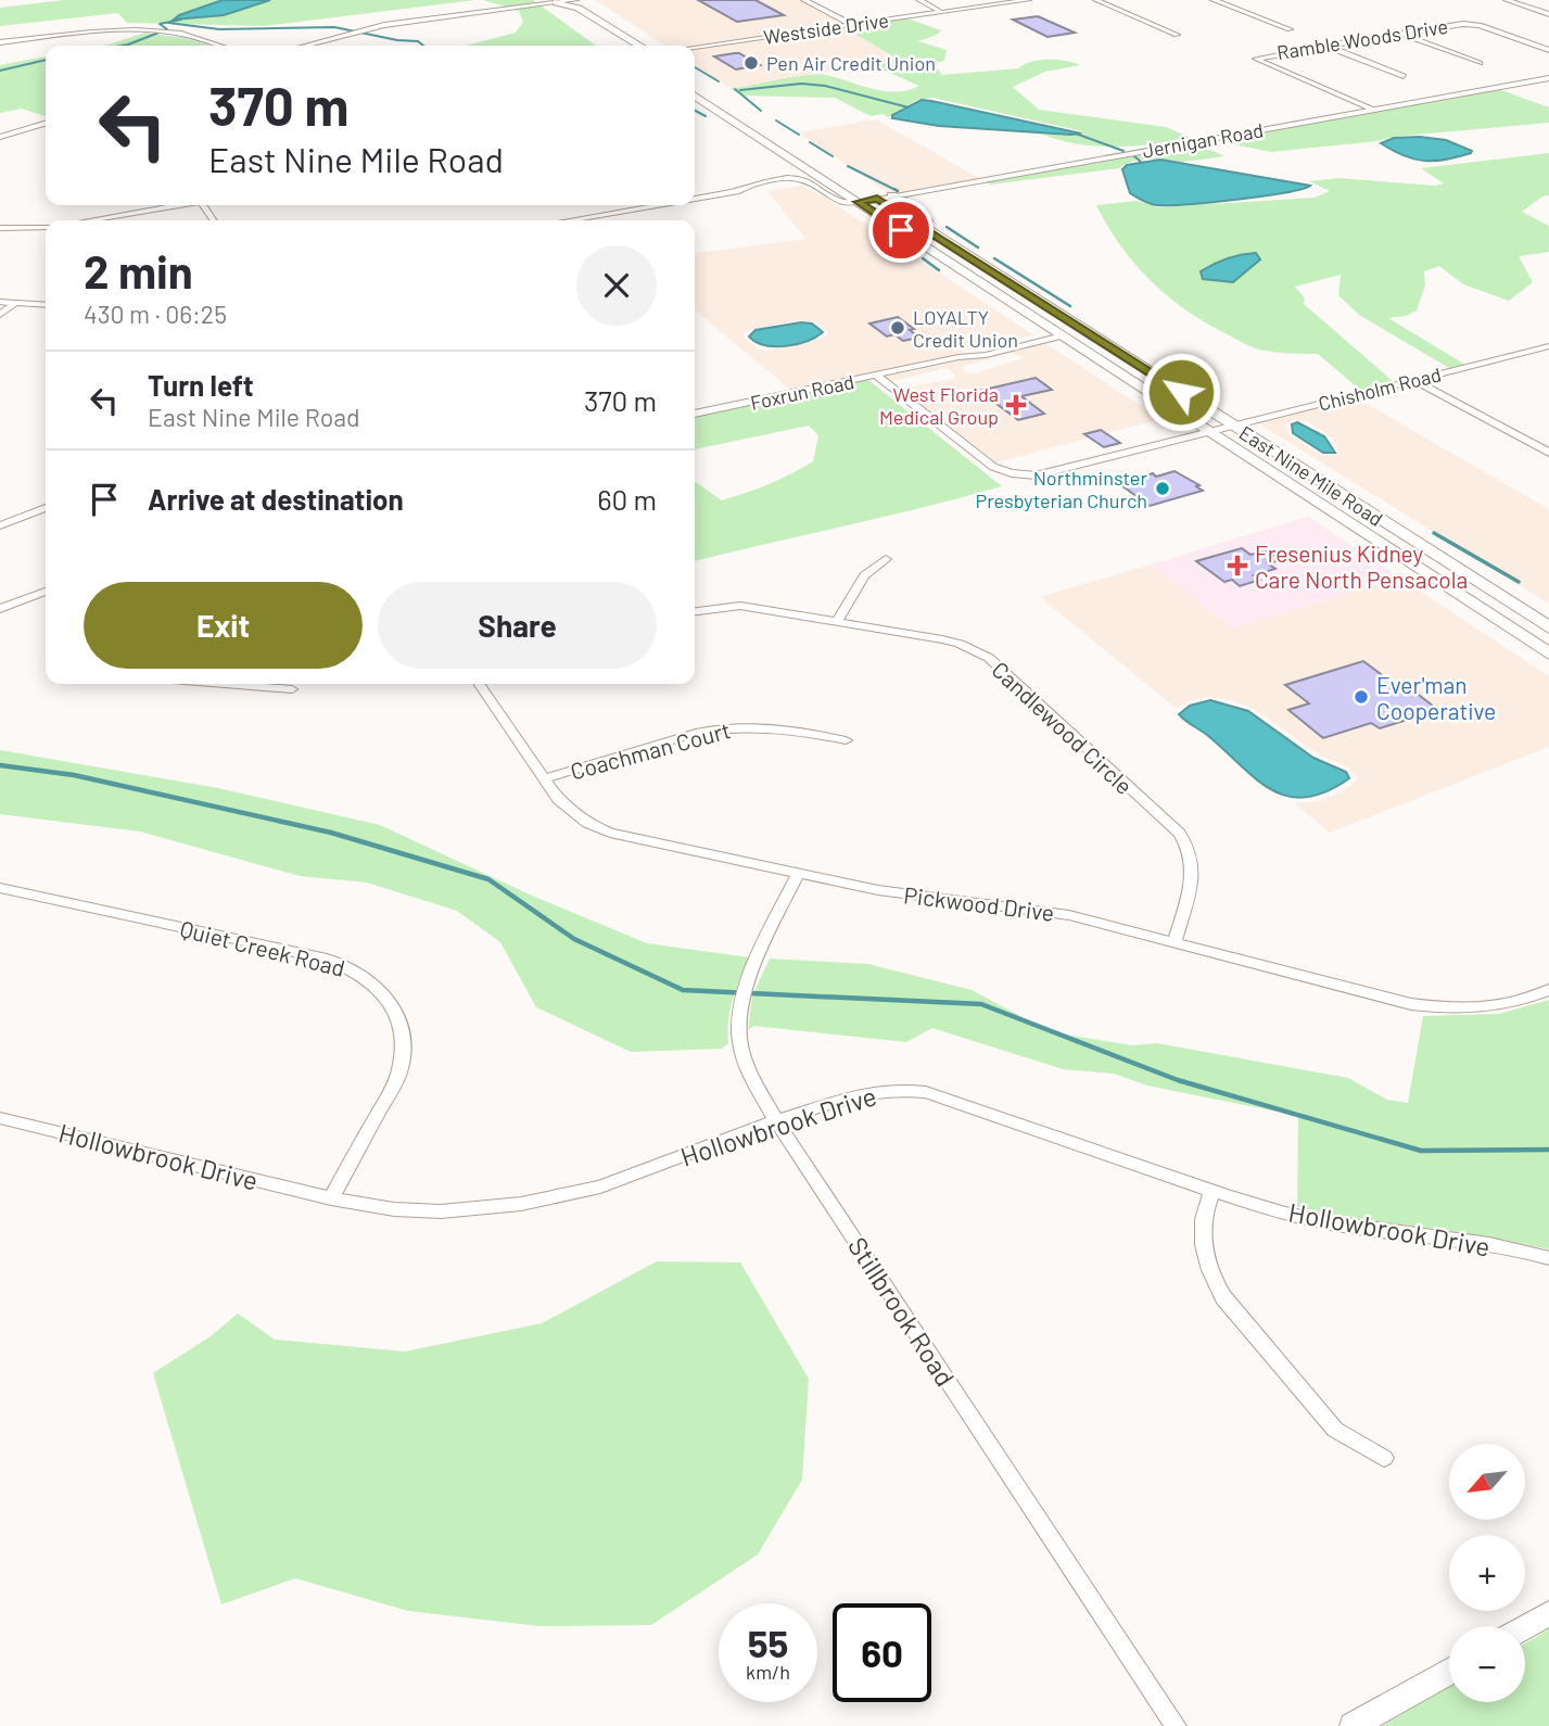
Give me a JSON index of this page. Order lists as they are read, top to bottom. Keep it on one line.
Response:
{"streets":{"main road":["East Nine Mile Road"],"street":["Westside Drive","Ramble Woods Drive","Jernigan Road","Chisholm Road","Foxrun Road","Candlewood Circle","Coachman Court","Pickwood Drive","Quiet Creek Road","Hollowbrook Drive","Stillbrook Road"]},"crossings":[["Ramble Woods Drive","Jernigan Road"],["Jernigan Road","East Nine Mile Road"],["Chisholm Road","Foxrun Road"],["Chisholm Road","East Nine Mile Road"],["Foxrun Road","East Nine Mile Road"],["Candlewood Circle","Pickwood Drive"],["Coachman Court","Pickwood Drive"],["Pickwood Drive","Stillbrook Road"],["Quiet Creek Road","Hollowbrook Drive"],["Hollowbrook Drive","Stillbrook Road"]],"places":{"other":["Pen Air Credit Union","LOYALTY Credit Union","Northminster Presbyterian Church","Ever'man Cooperative"],"health":["West Florida Medical Group","Fresenius Kidney Care North Pensacola"]},"north":"bottom left","page":{"turn":["370 m","East Nine Mile Road"],"heading":["2 min","430 m · 06:25"],"list":[{"name":"Turn left","note":"East Nine Mile Road","value":"370 m"},{"name":"Arrive at destination","value":"60 m"}],"buttons":["Exit","Share"],"map_buttons":["+","−"],"speed":"55 km/h","limit":"60"}}
